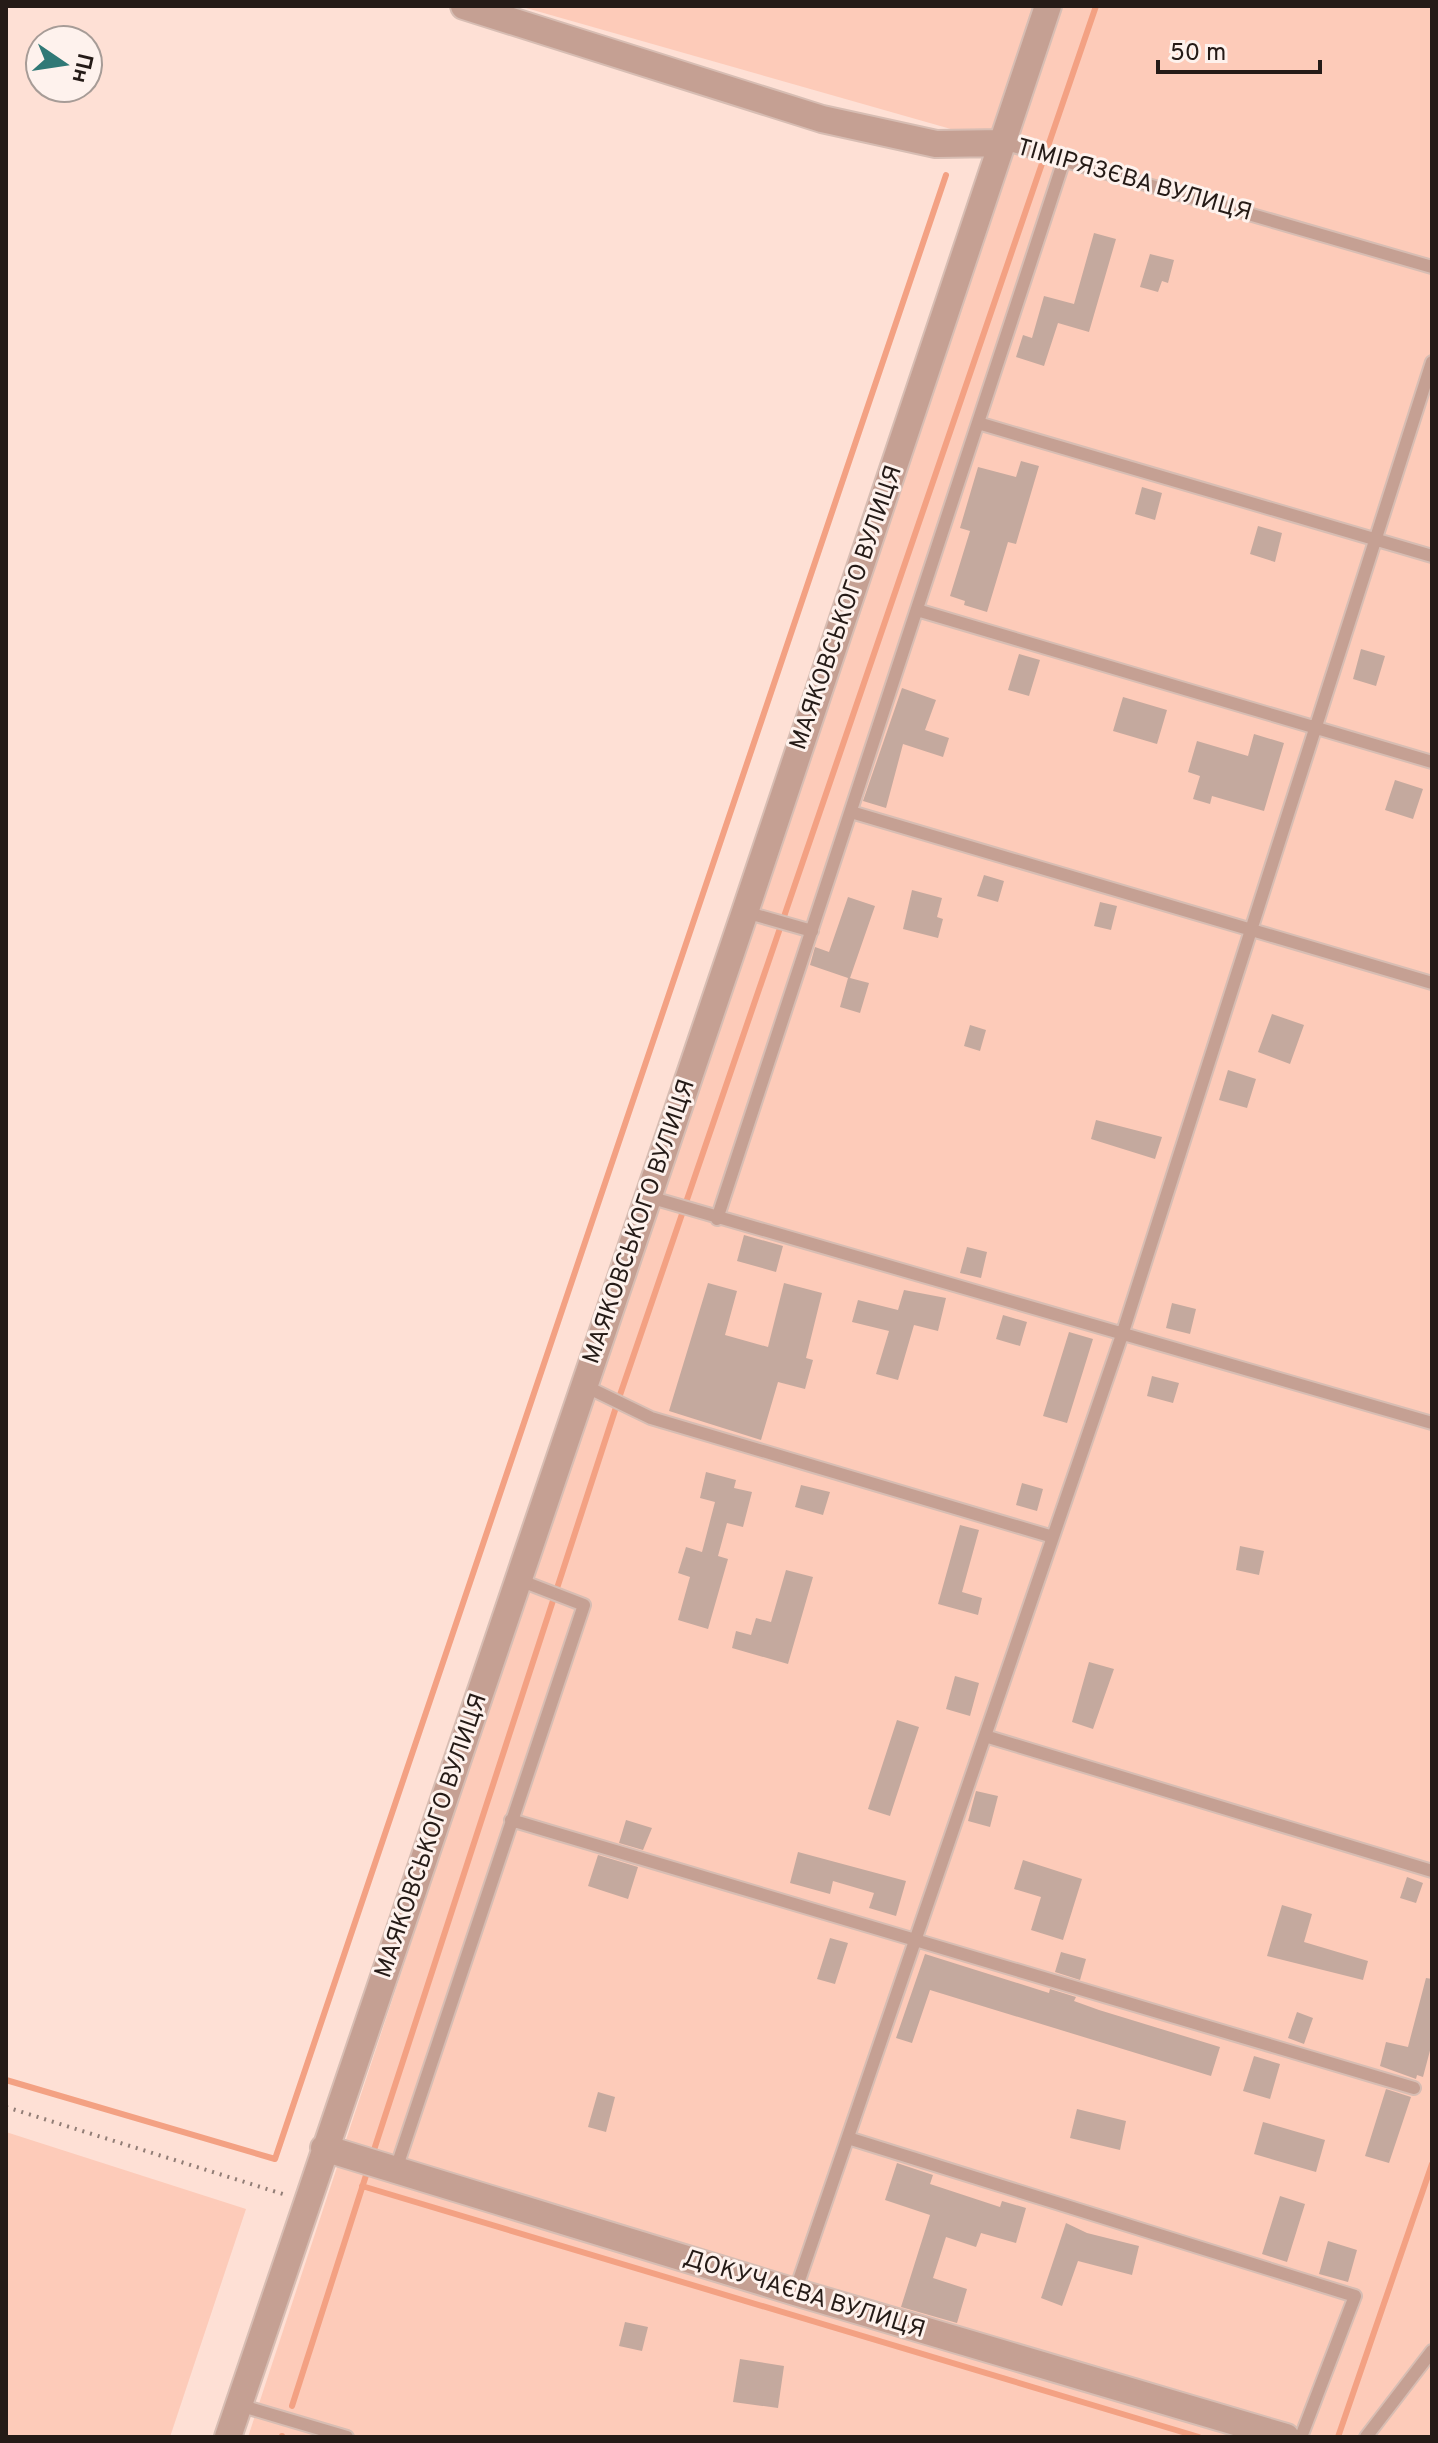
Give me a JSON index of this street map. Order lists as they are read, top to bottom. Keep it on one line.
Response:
{"streets":{"street":["ТІМІРЯЗЄВА ВУЛИЦЯ","МАЯКОВСЬКОГО ВУЛИЦЯ","ДОКУЧАЄВА ВУЛИЦЯ"]},"crossings":[["ТІМІРЯЗЄВА ВУЛИЦЯ","МАЯКОВСЬКОГО ВУЛИЦЯ"],["МАЯКОВСЬКОГО ВУЛИЦЯ","ДОКУЧАЄВА ВУЛИЦЯ"]],"scale_bar":"50 m","north":"right"}
